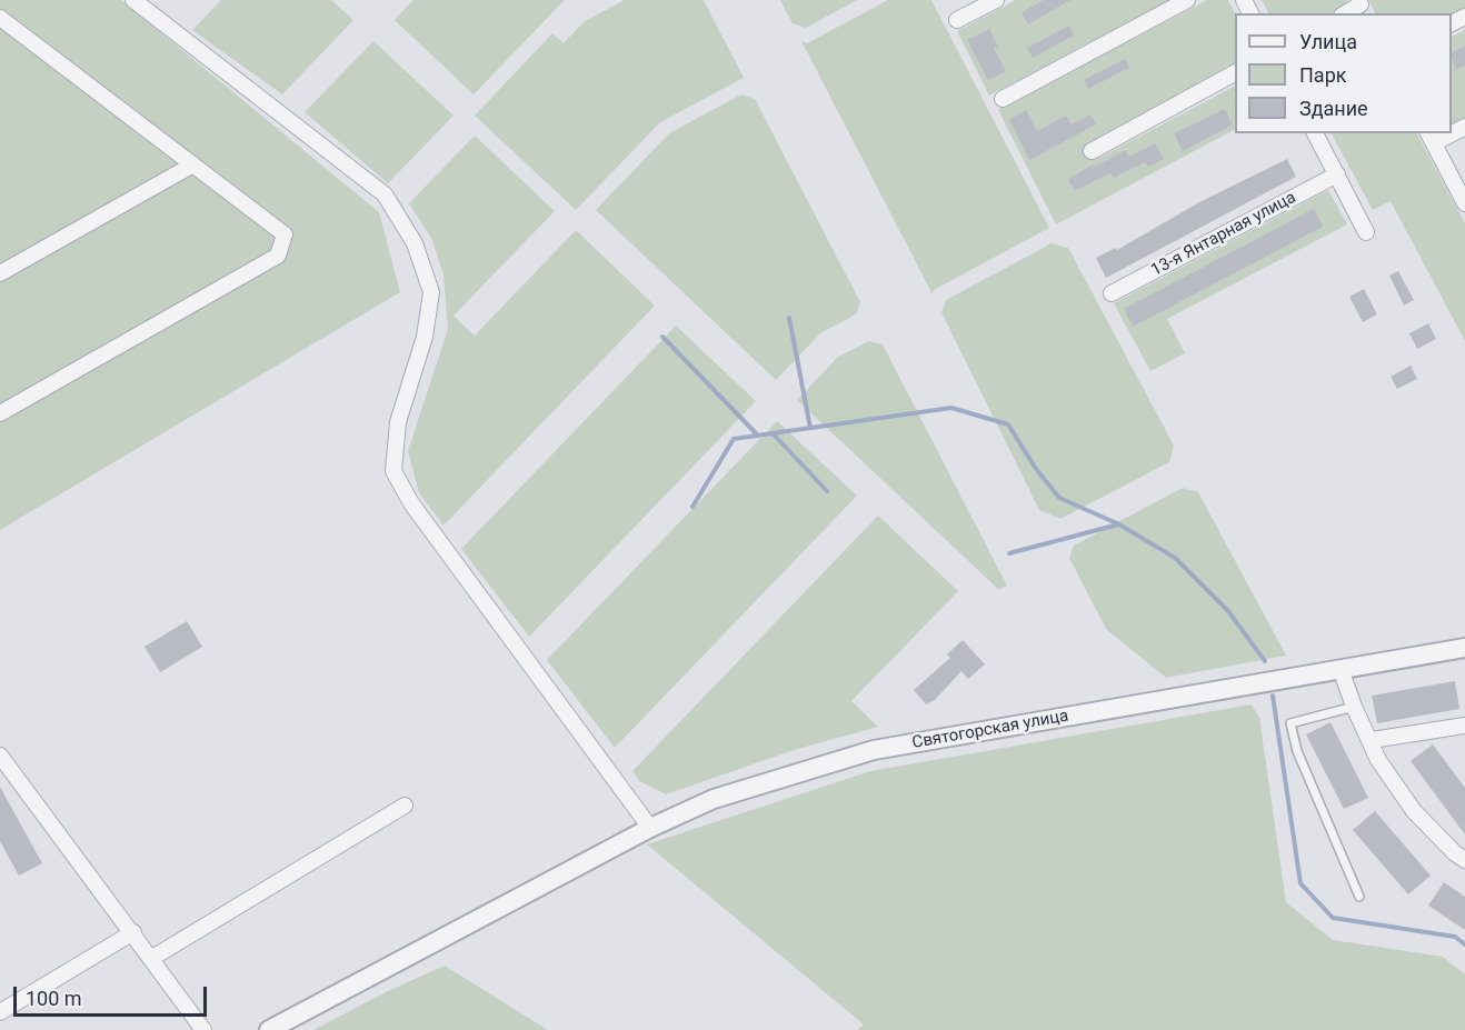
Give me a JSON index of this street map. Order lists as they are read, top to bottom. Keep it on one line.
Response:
{"streets":{"street":["13-я Янтарная улица","Святогорская улица"]},"legend":["Улица","Парк","Здание"],"scale_bar":"100 m"}
